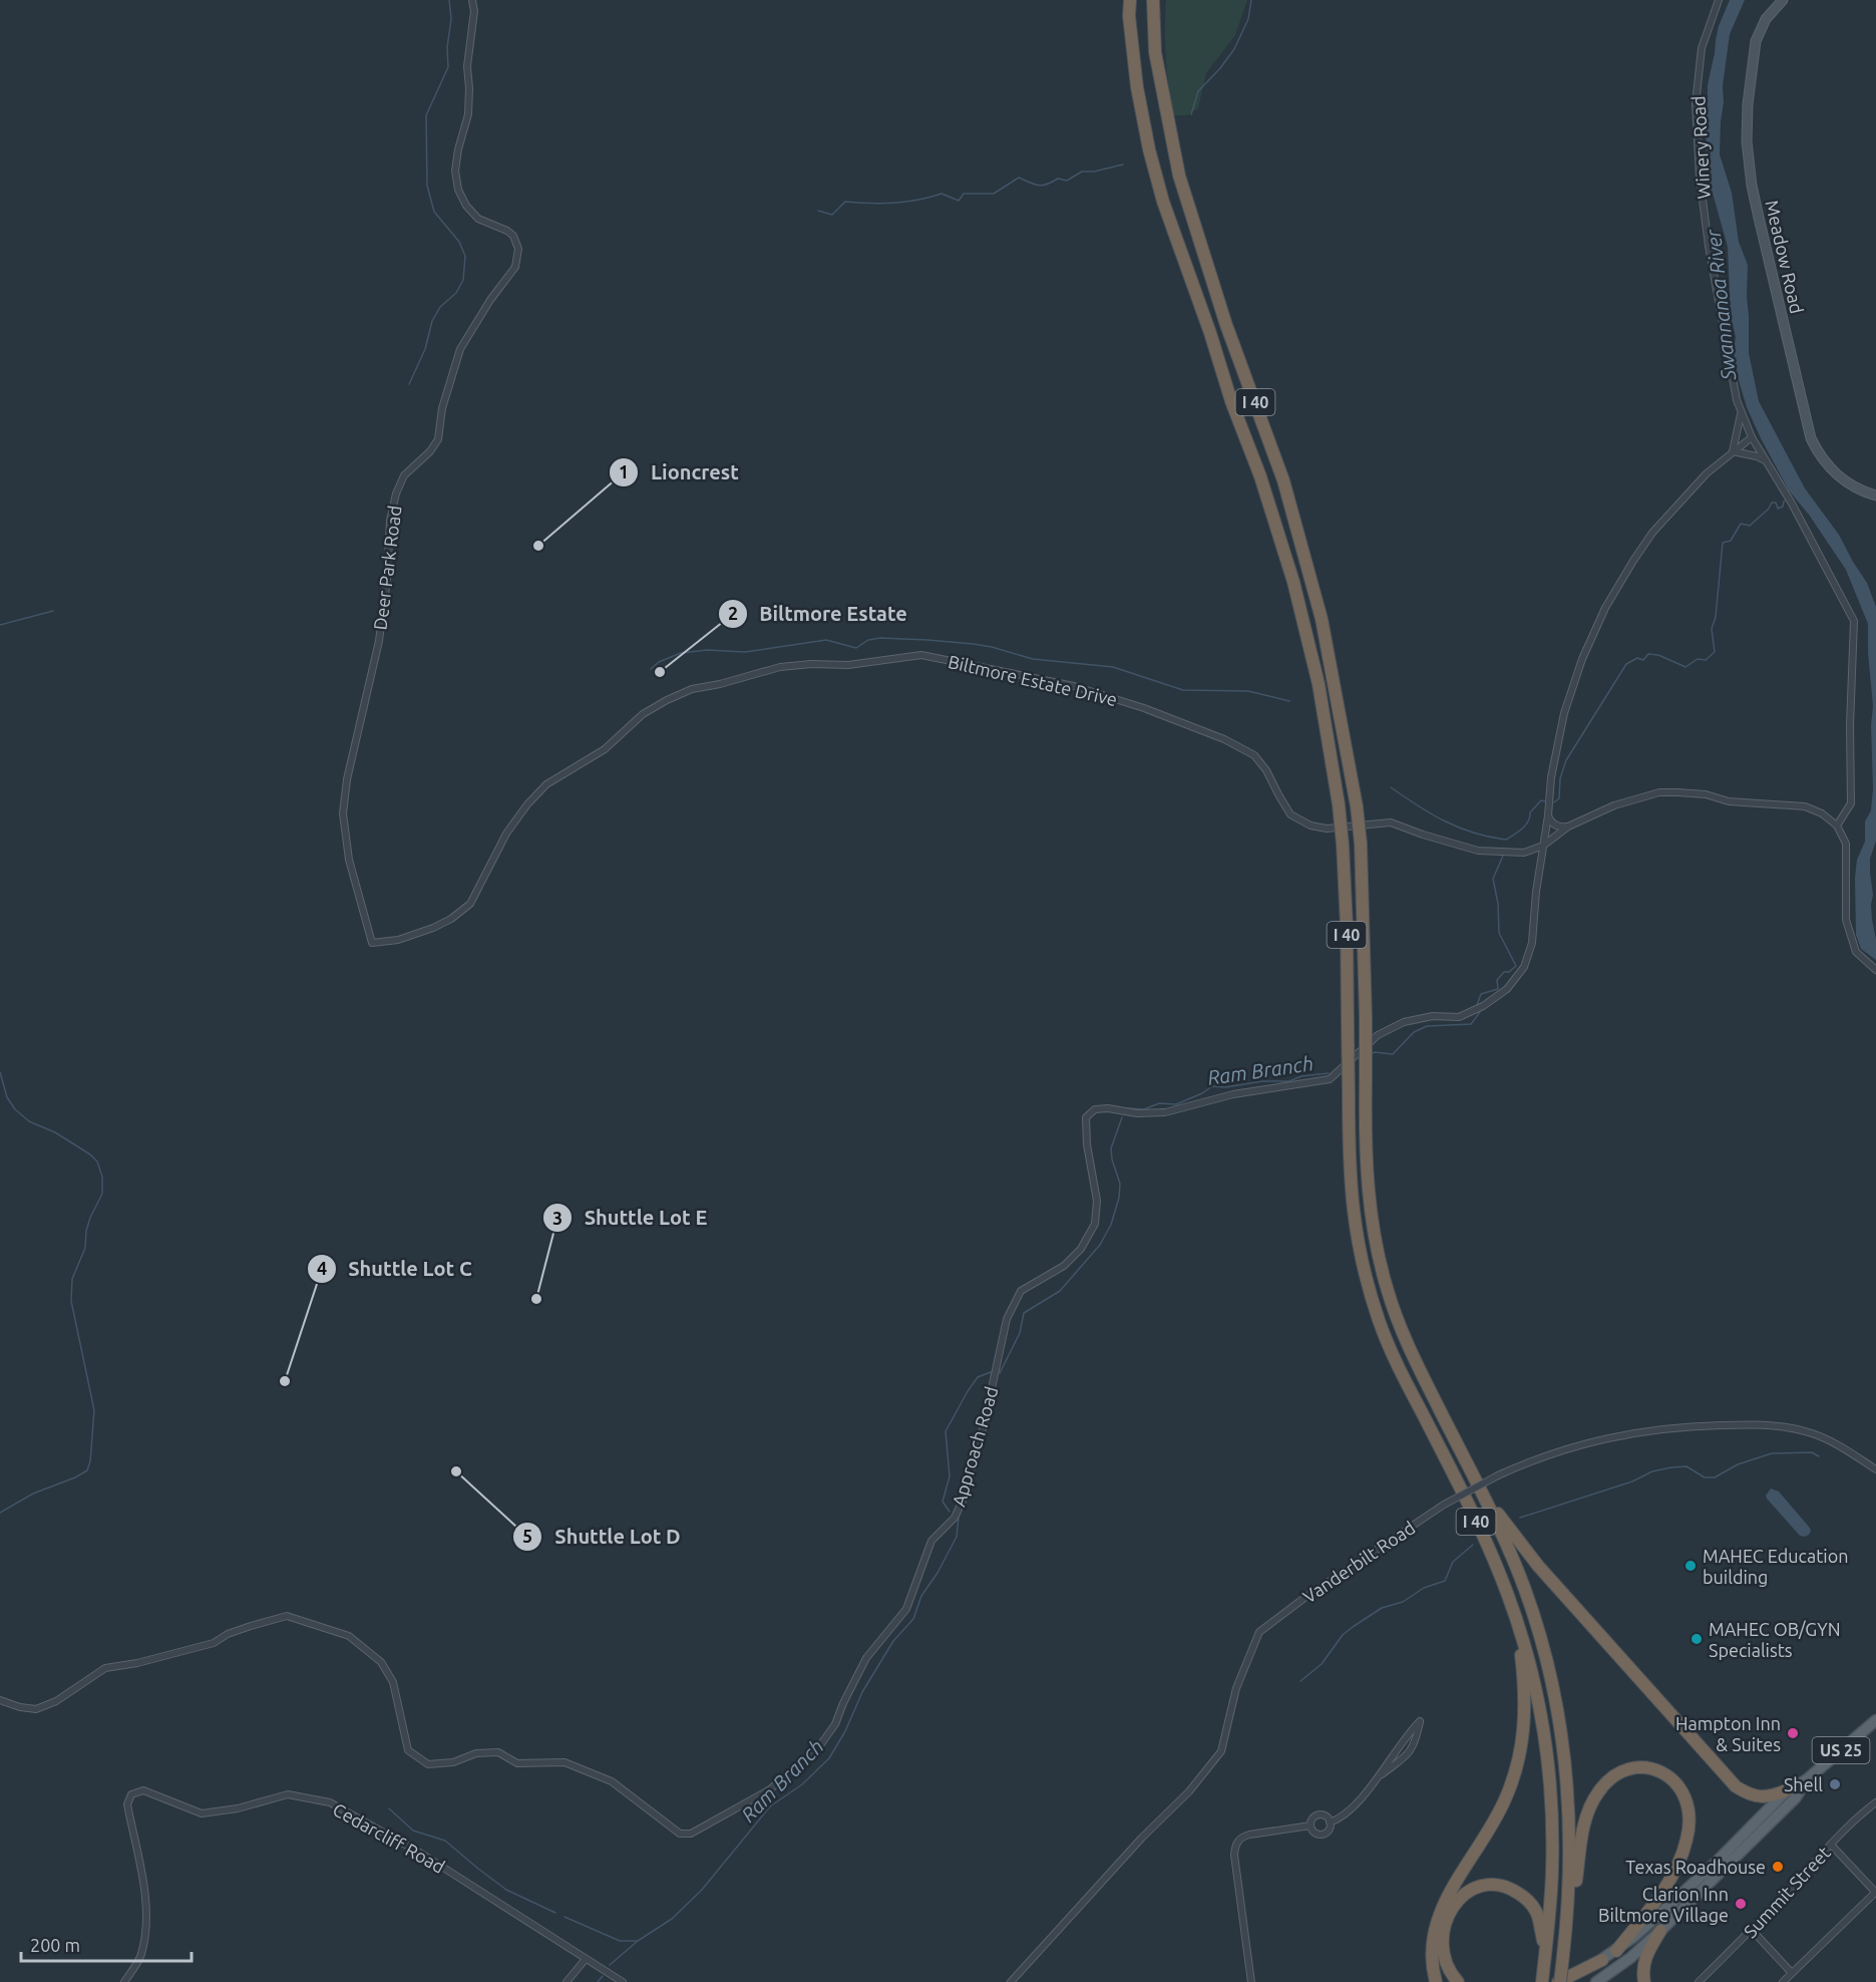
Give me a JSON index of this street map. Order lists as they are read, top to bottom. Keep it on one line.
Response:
{"streets":{"highway":["I 40"],"main road":["Meadow Road","US 25"],"street":["Winery Road","Deer Park Road","Biltmore Estate Drive","Approach Road","Vanderbilt Road","Cedarcliff Road","Summit Street"]},"crossings":[["Winery Road","Biltmore Estate Drive"],["Deer Park Road","Biltmore Estate Drive"],["Biltmore Estate Drive","Approach Road"]],"water":["Swannanoa River","Ram Branch"],"places":["Lioncrest","Biltmore Estate","Shuttle Lot E","Shuttle Lot C","Shuttle Lot D","MAHEC Education building","MAHEC OB/GYN Specialists","Hampton Inn & Suites","Shell","Texas Roadhouse","Clarion Inn Biltmore Village"],"scale_bar":"200 m"}
